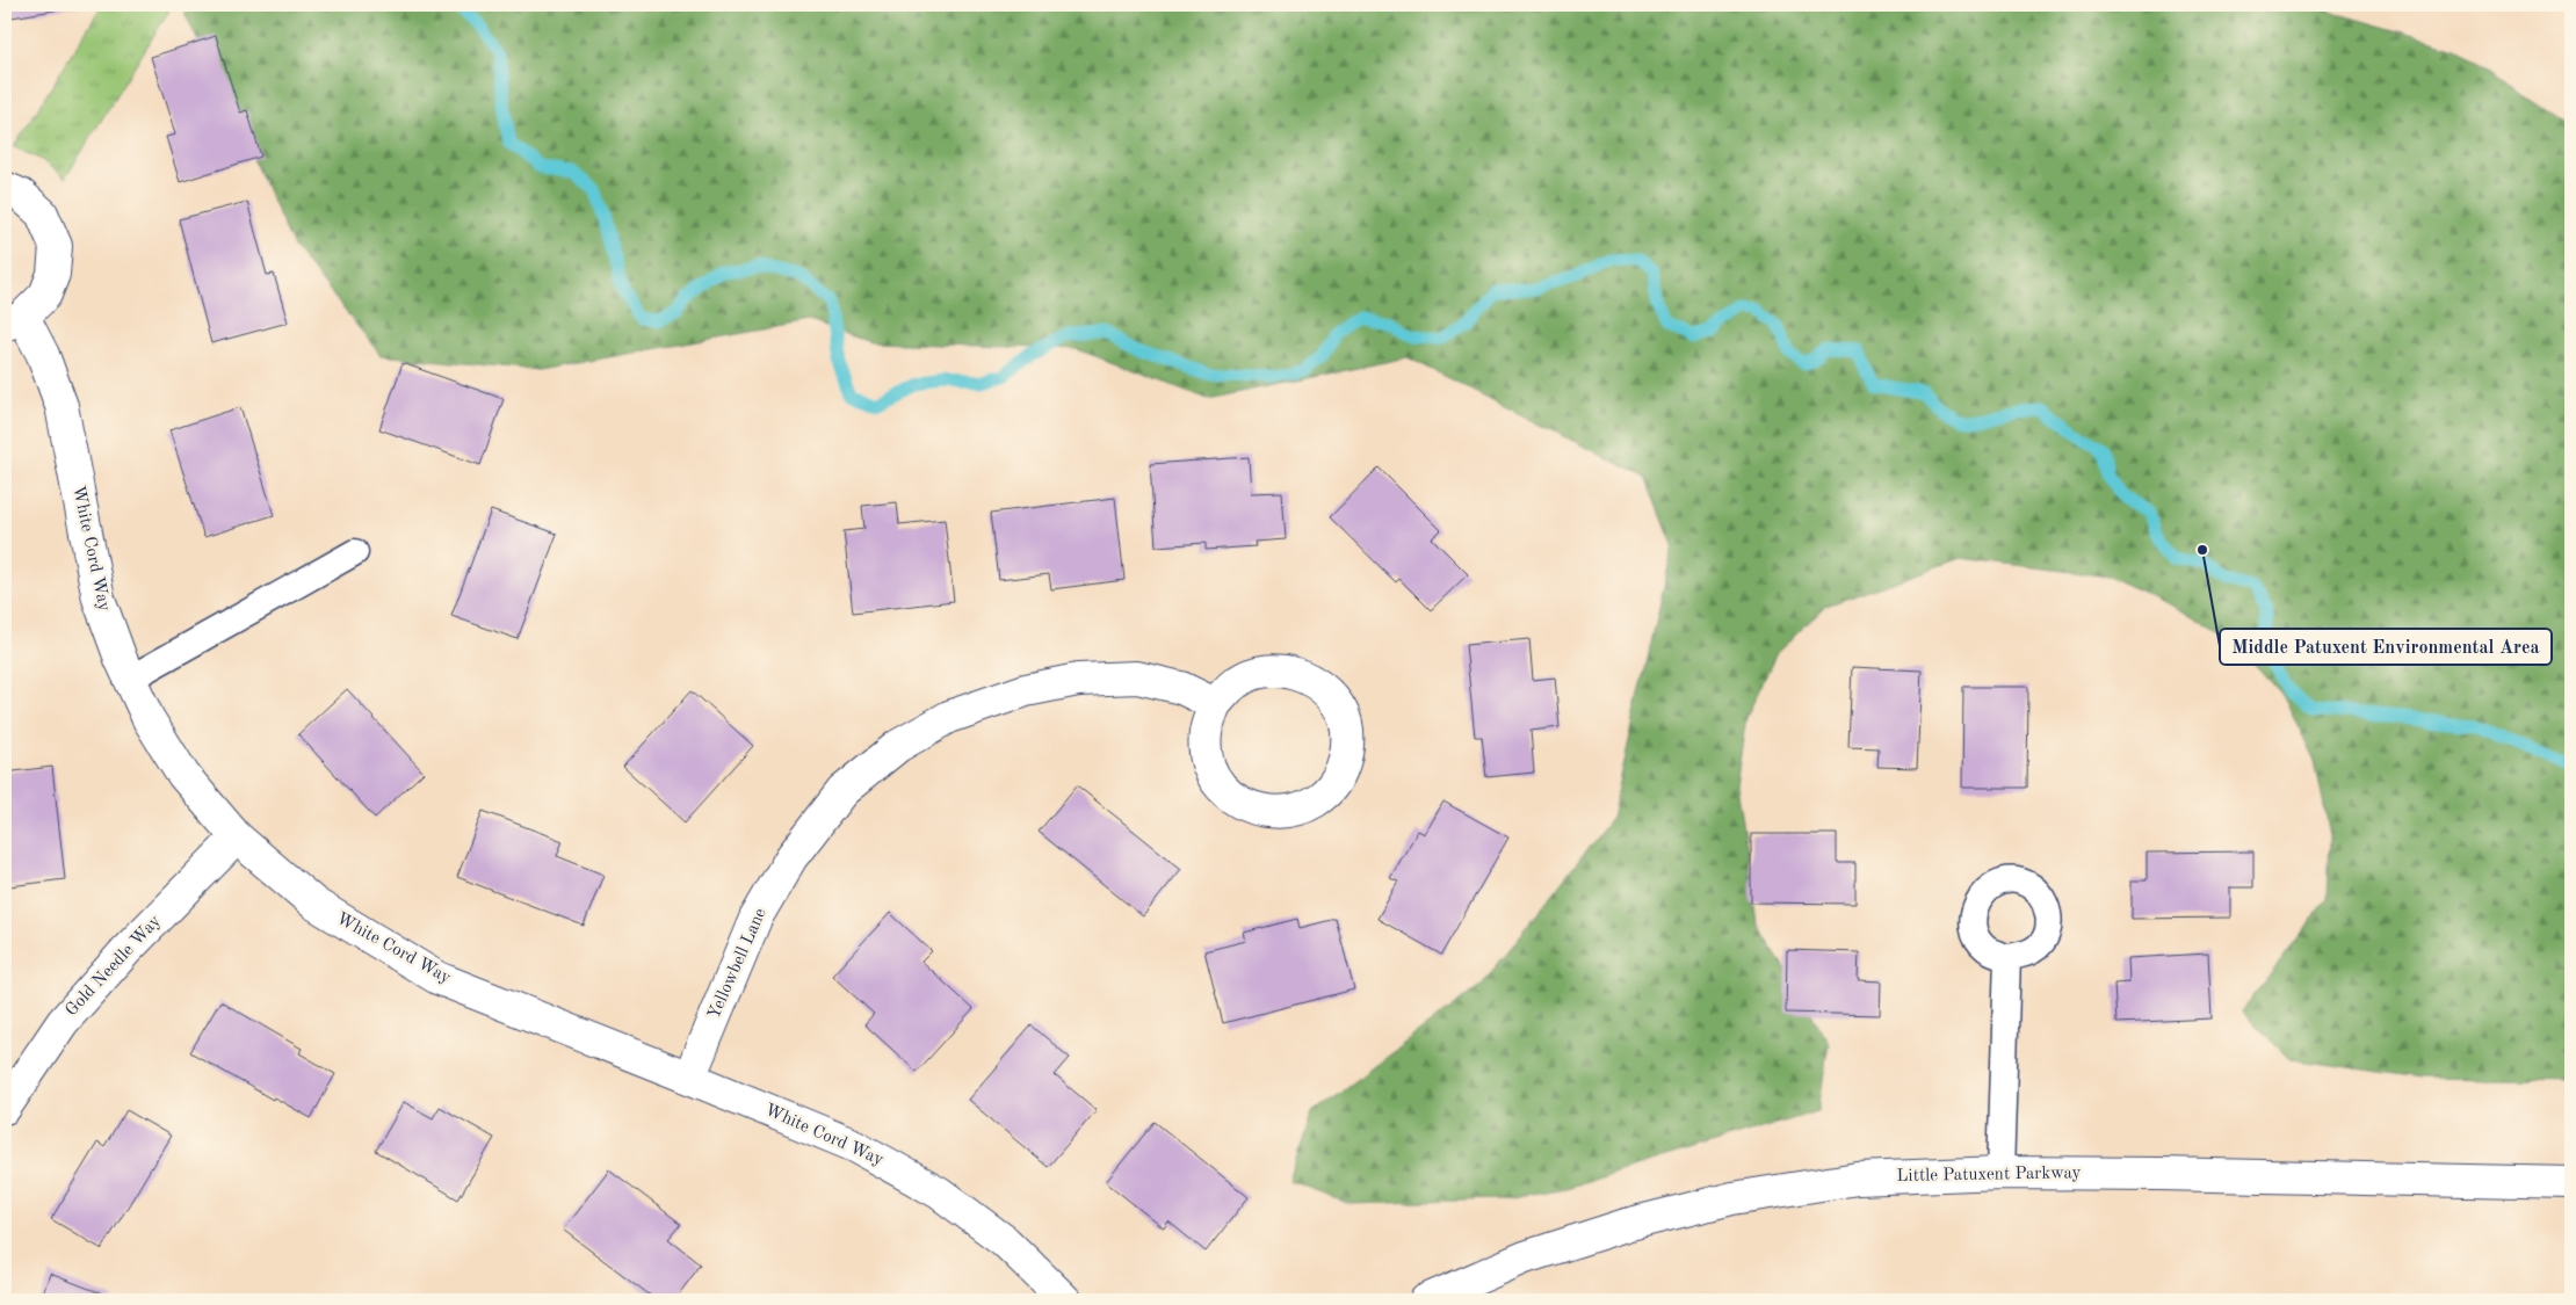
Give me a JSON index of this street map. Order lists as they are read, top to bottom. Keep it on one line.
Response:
{"streets":{"street":["White Cord Way","Yellowbell Lane","Gold Needle Way","Little Patuxent Parkway"]},"crossings":[["White Cord Way","Yellowbell Lane"],["White Cord Way","Gold Needle Way"]],"places":["Middle Patuxent Environmental Area"]}
